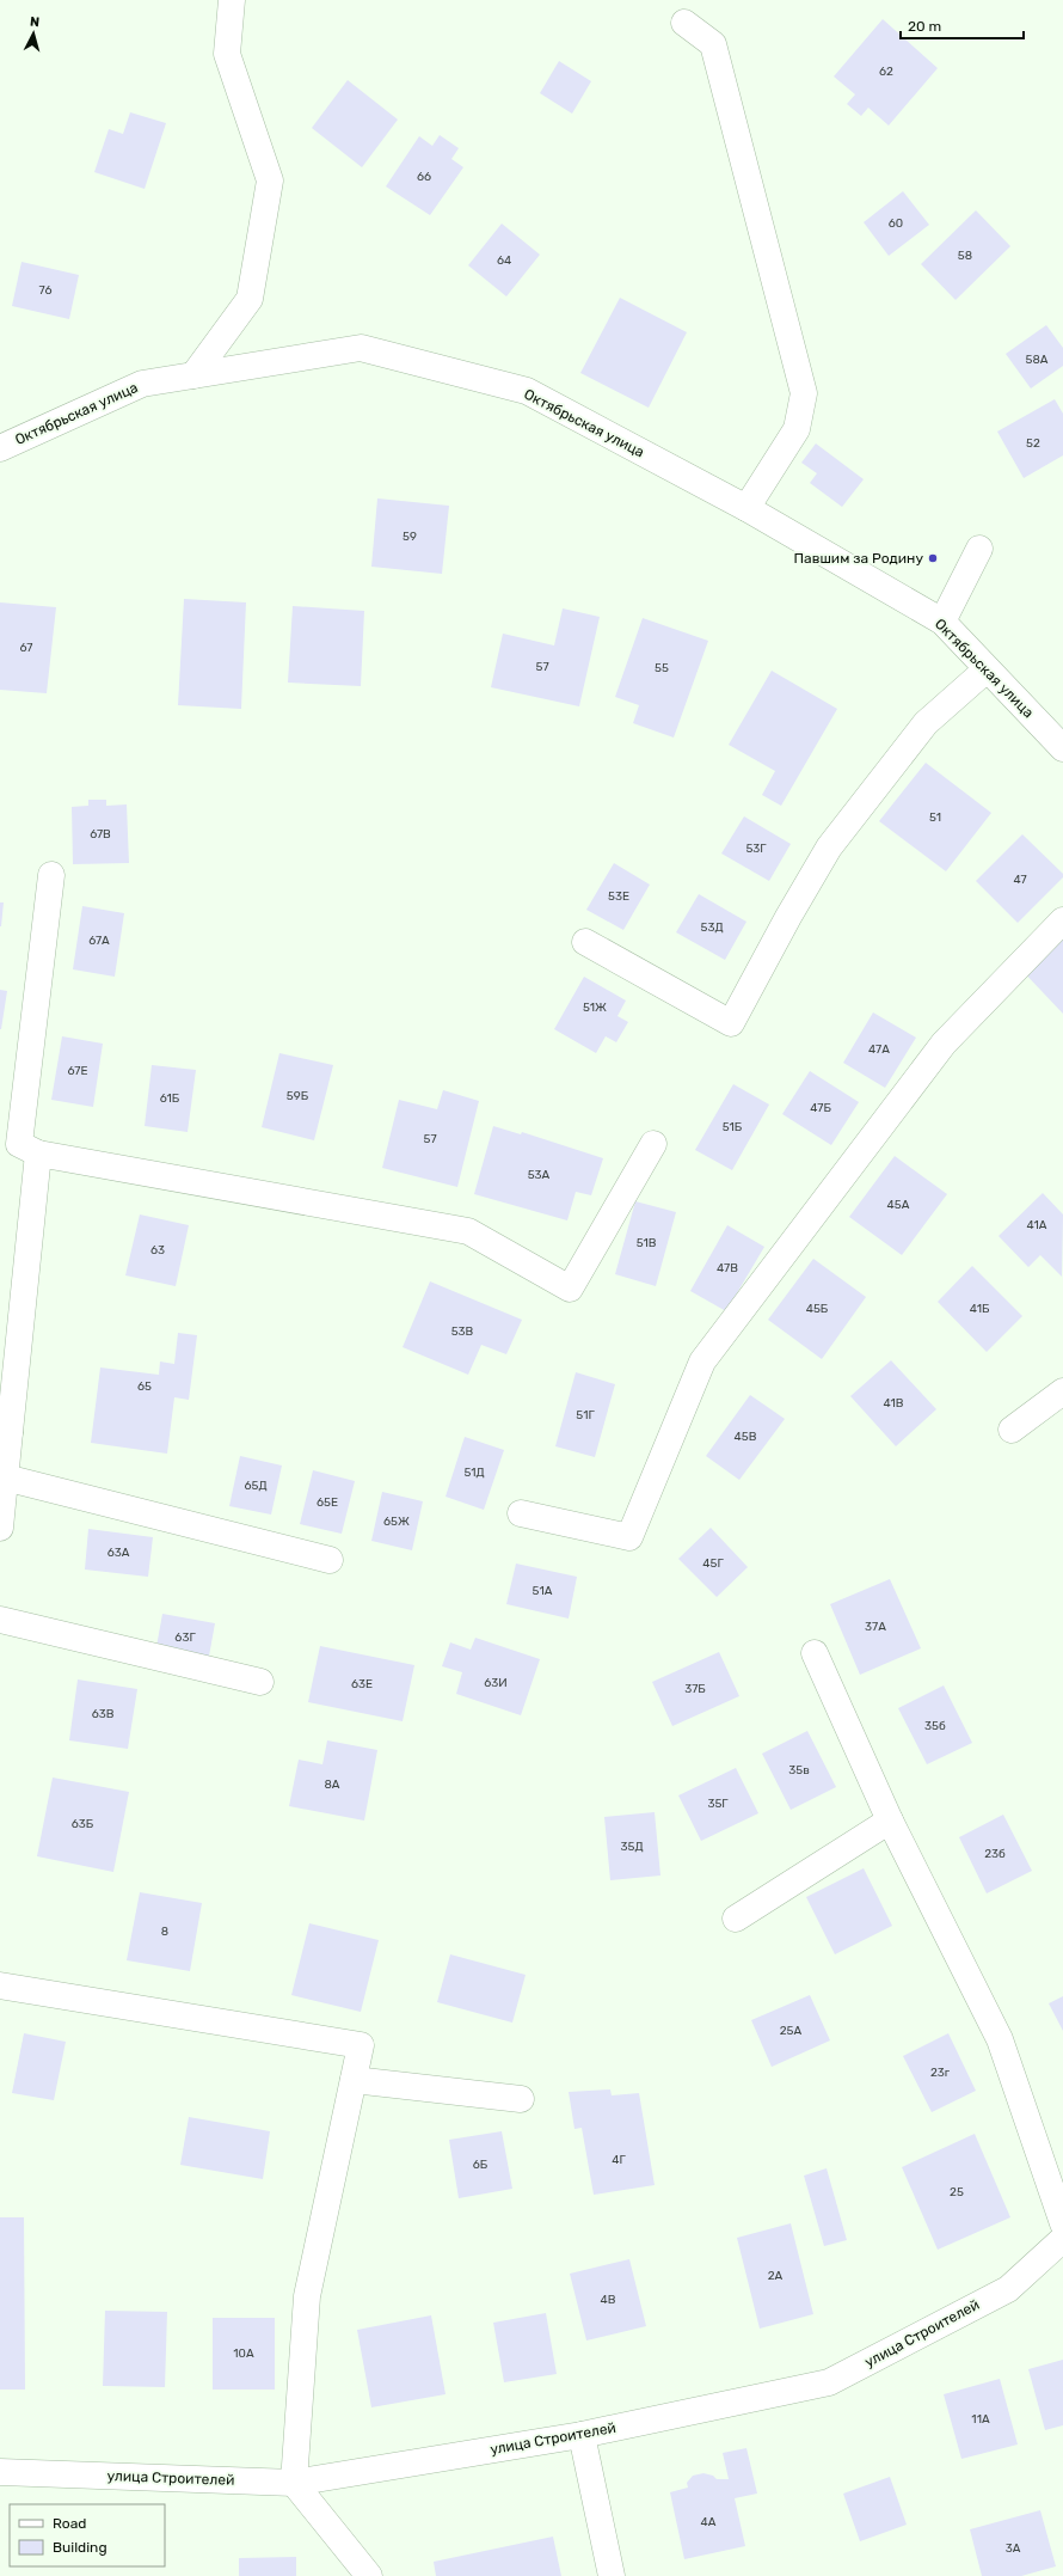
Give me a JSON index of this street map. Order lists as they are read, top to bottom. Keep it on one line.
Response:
{"streets":{"street":["Октябрьская улица","улица Строителей"]},"places":["Павшим за Родину"],"house_numbers":["62","66","60","58","64","76","58А","52","59","67","57","55","51","67В","53Г","47","53Е","53Д","67А","51Ж","47А","67Е","59Б","61Б","47Б","51Б","57","53А","45А","41А","51В","63","47В","45Б","41Б","53В","65","41В","51Г","45В","51Д","65Д","65Е","65Ж","63А","45Г","51А","37А","63Г","63И","63Е","37Б","63В","35б","35в","8А","35Г","63Б","35Д","23б","8","25А","23г","4Г","6Б","25","2А","4В","10А","11А","4А","3А"],"legend":["Road","Building"],"scale_bar":"20 m","north":"top"}
